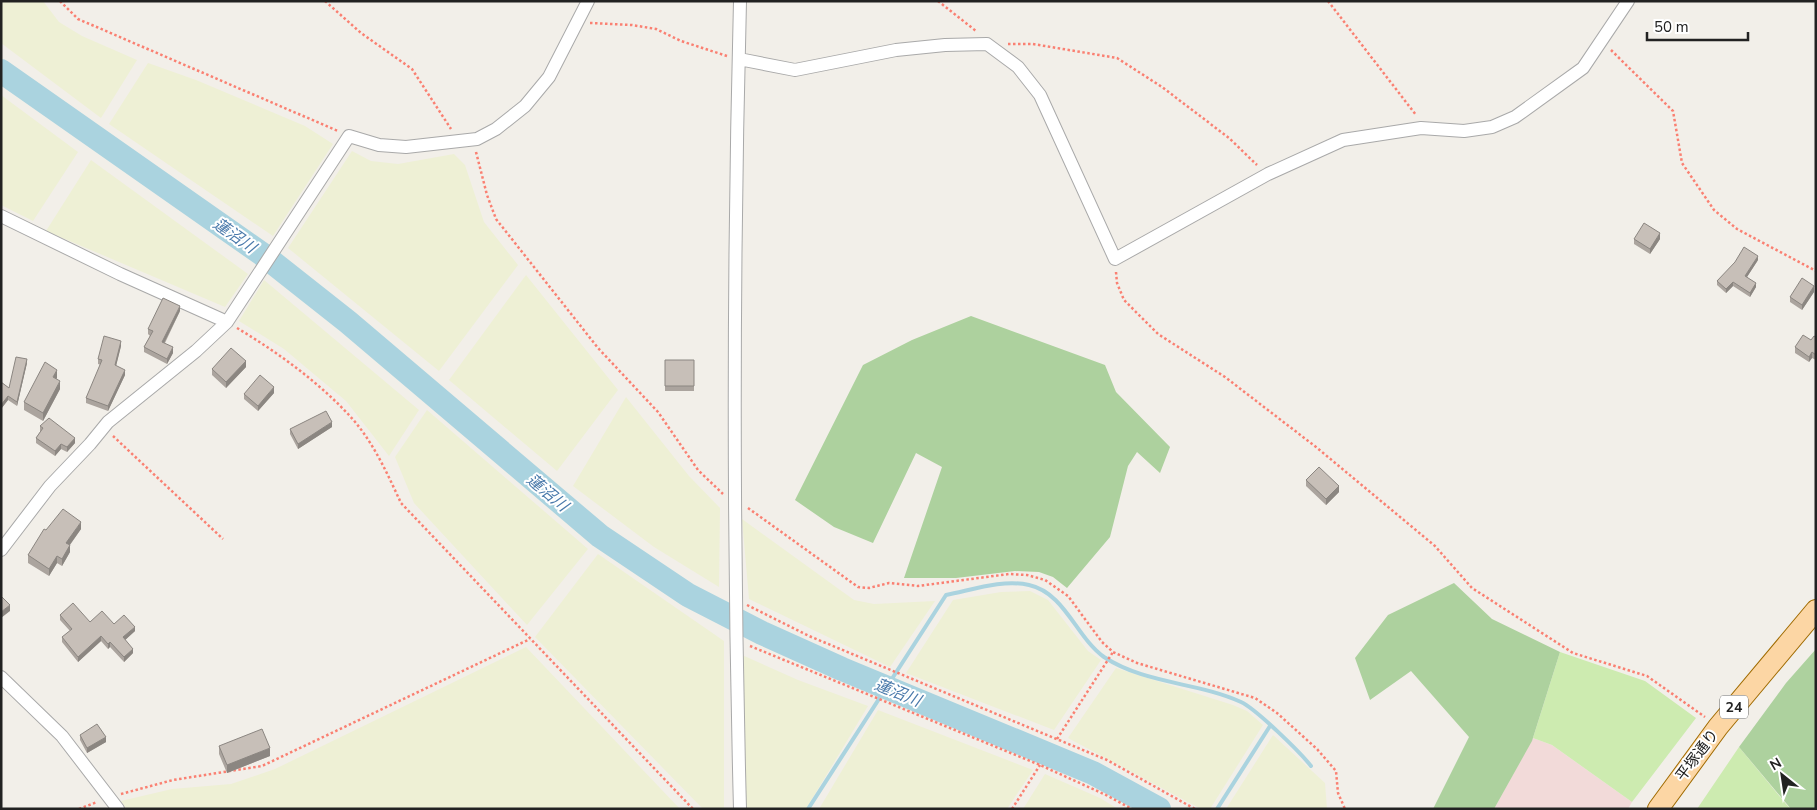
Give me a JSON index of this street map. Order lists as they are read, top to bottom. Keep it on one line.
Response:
{"streets":{"main road":["24","平塚通り"]},"water":["蓮沼川"],"scale_bar":"50 m","north":"top left"}
